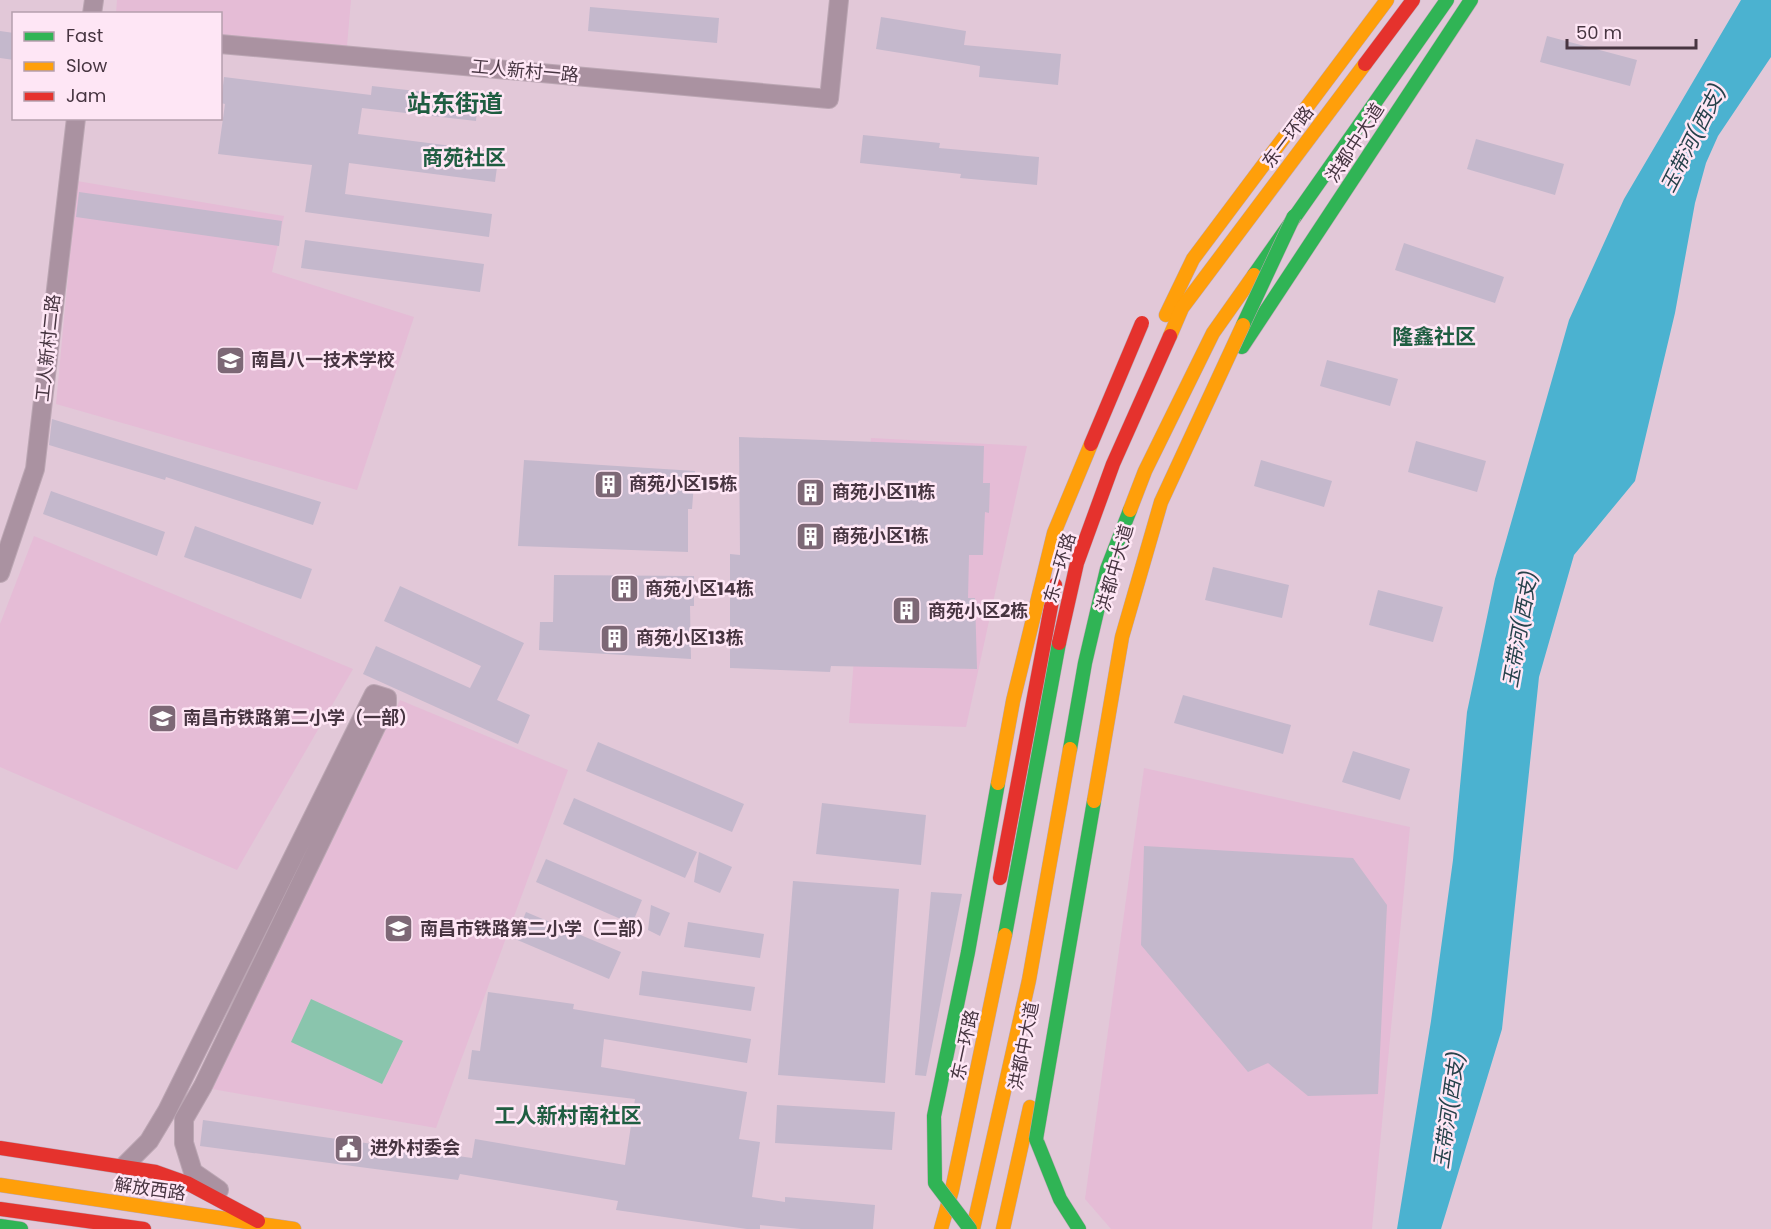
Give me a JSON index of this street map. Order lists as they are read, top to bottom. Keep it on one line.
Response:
{"streets":{"main road":["东一环路","洪都中大道","解放西路"],"street":["工人新村一路","工人新村二路"]},"districts":["站东街道","商苑社区","隆鑫社区","工人新村南社区"],"water":["玉带河(西支)"],"places":{"school or university":["南昌八一技术学校","南昌市铁路第二小学（一部）","南昌市铁路第二小学（二部）"],"building":["商苑小区15栋","商苑小区11栋","商苑小区1栋","商苑小区14栋","商苑小区2栋","商苑小区13栋"],"public building":["进外村委会"]},"legend":["Fast","Slow","Jam"],"scale_bar":"50 m"}
